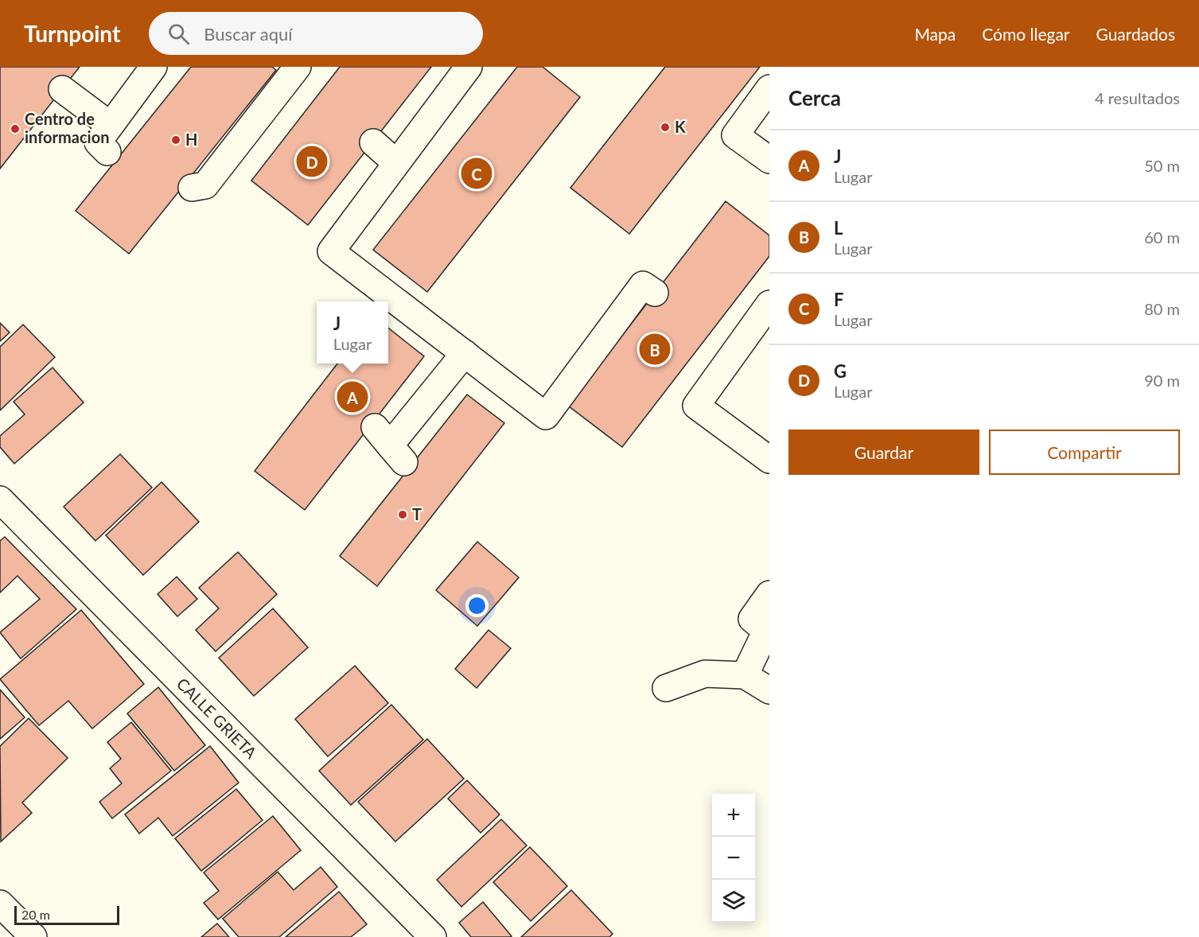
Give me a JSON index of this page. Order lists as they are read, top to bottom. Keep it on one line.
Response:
{"streets":{"street":["CALLE GRIETA"]},"places":["K","Centro de informacion","H","T"],"scale_bar":"20 m","page":{"header":"Turnpoint","search":"Buscar aquí","nav":["Mapa","Cómo llegar","Guardados"],"heading":["Cerca","4 resultados"],"list":[{"mark":"A","name":"J","note":"Lugar","value":"50 m"},{"mark":"B","name":"L","note":"Lugar","value":"60 m"},{"mark":"C","name":"F","note":"Lugar","value":"80 m"},{"mark":"D","name":"G","note":"Lugar","value":"90 m"}],"pins":["D","C","B","A"],"popup":["J","Lugar"],"buttons":["Guardar","Compartir"],"map_buttons":["+","−"],"scale":"20 m"}}
